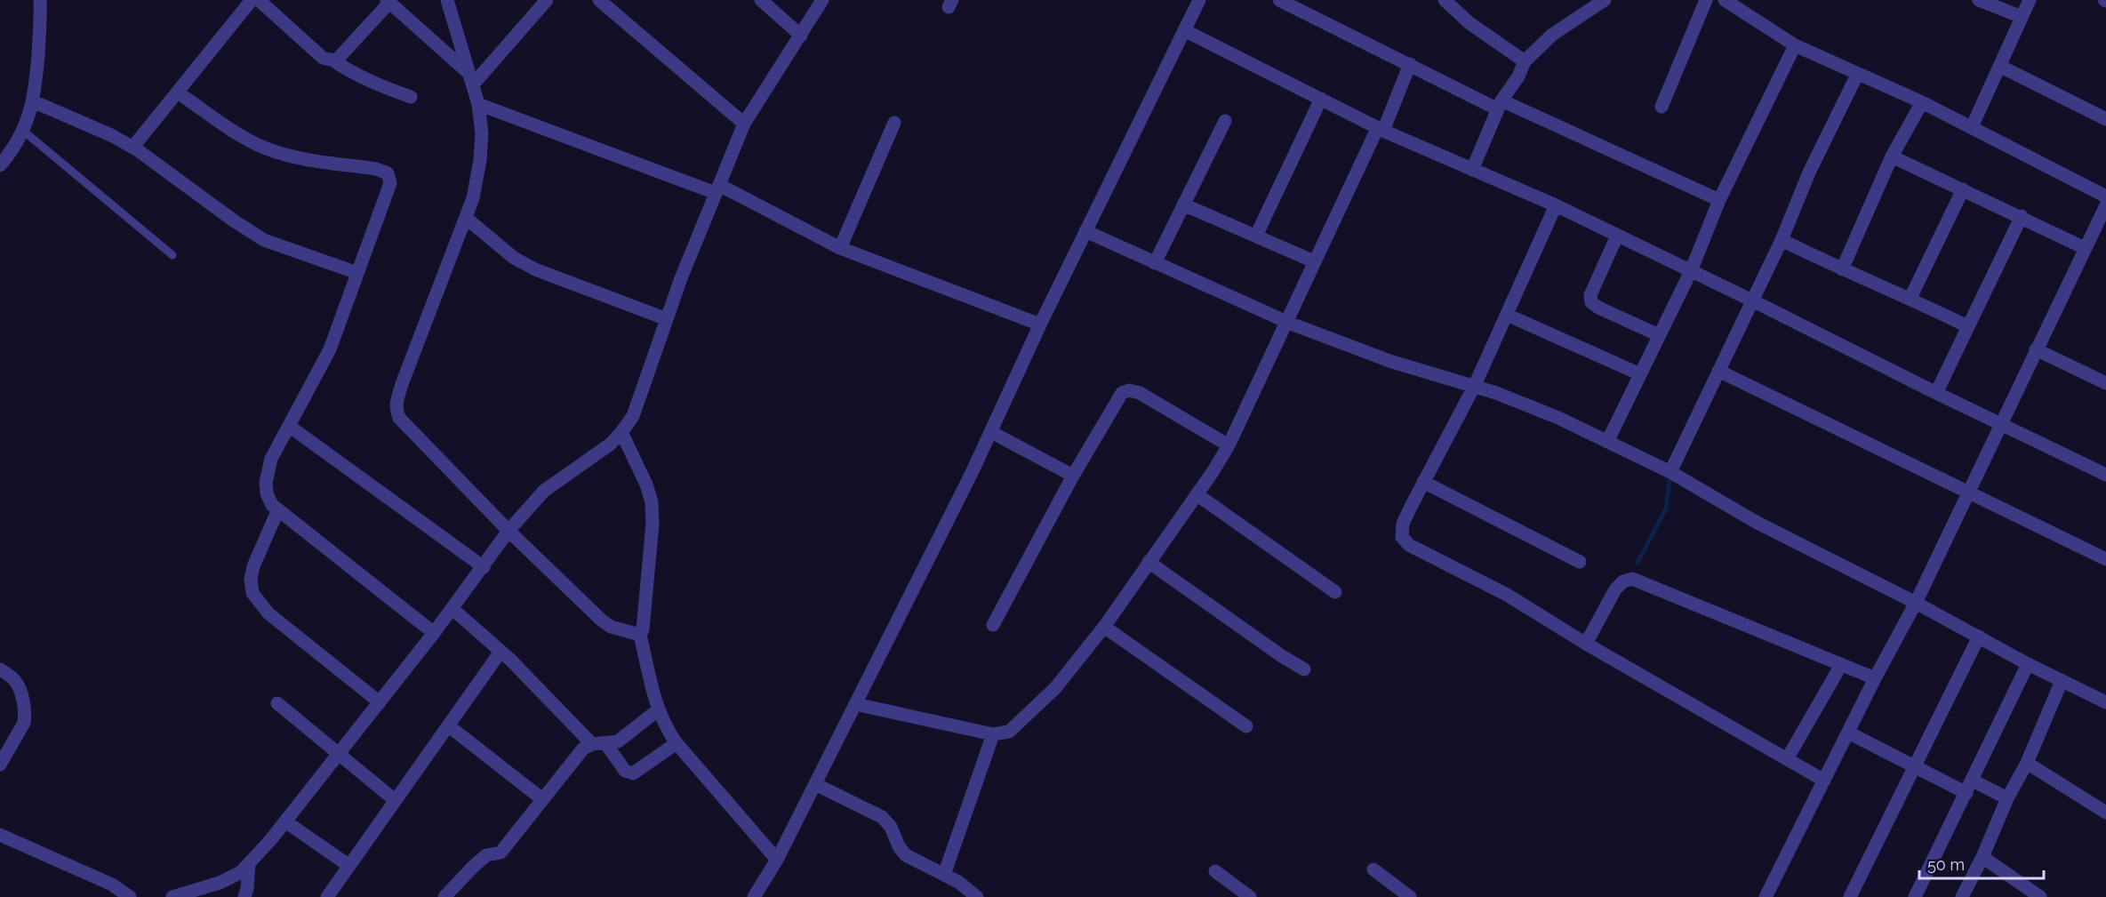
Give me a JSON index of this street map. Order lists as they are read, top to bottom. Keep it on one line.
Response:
{"scale_bar":"50 m"}
